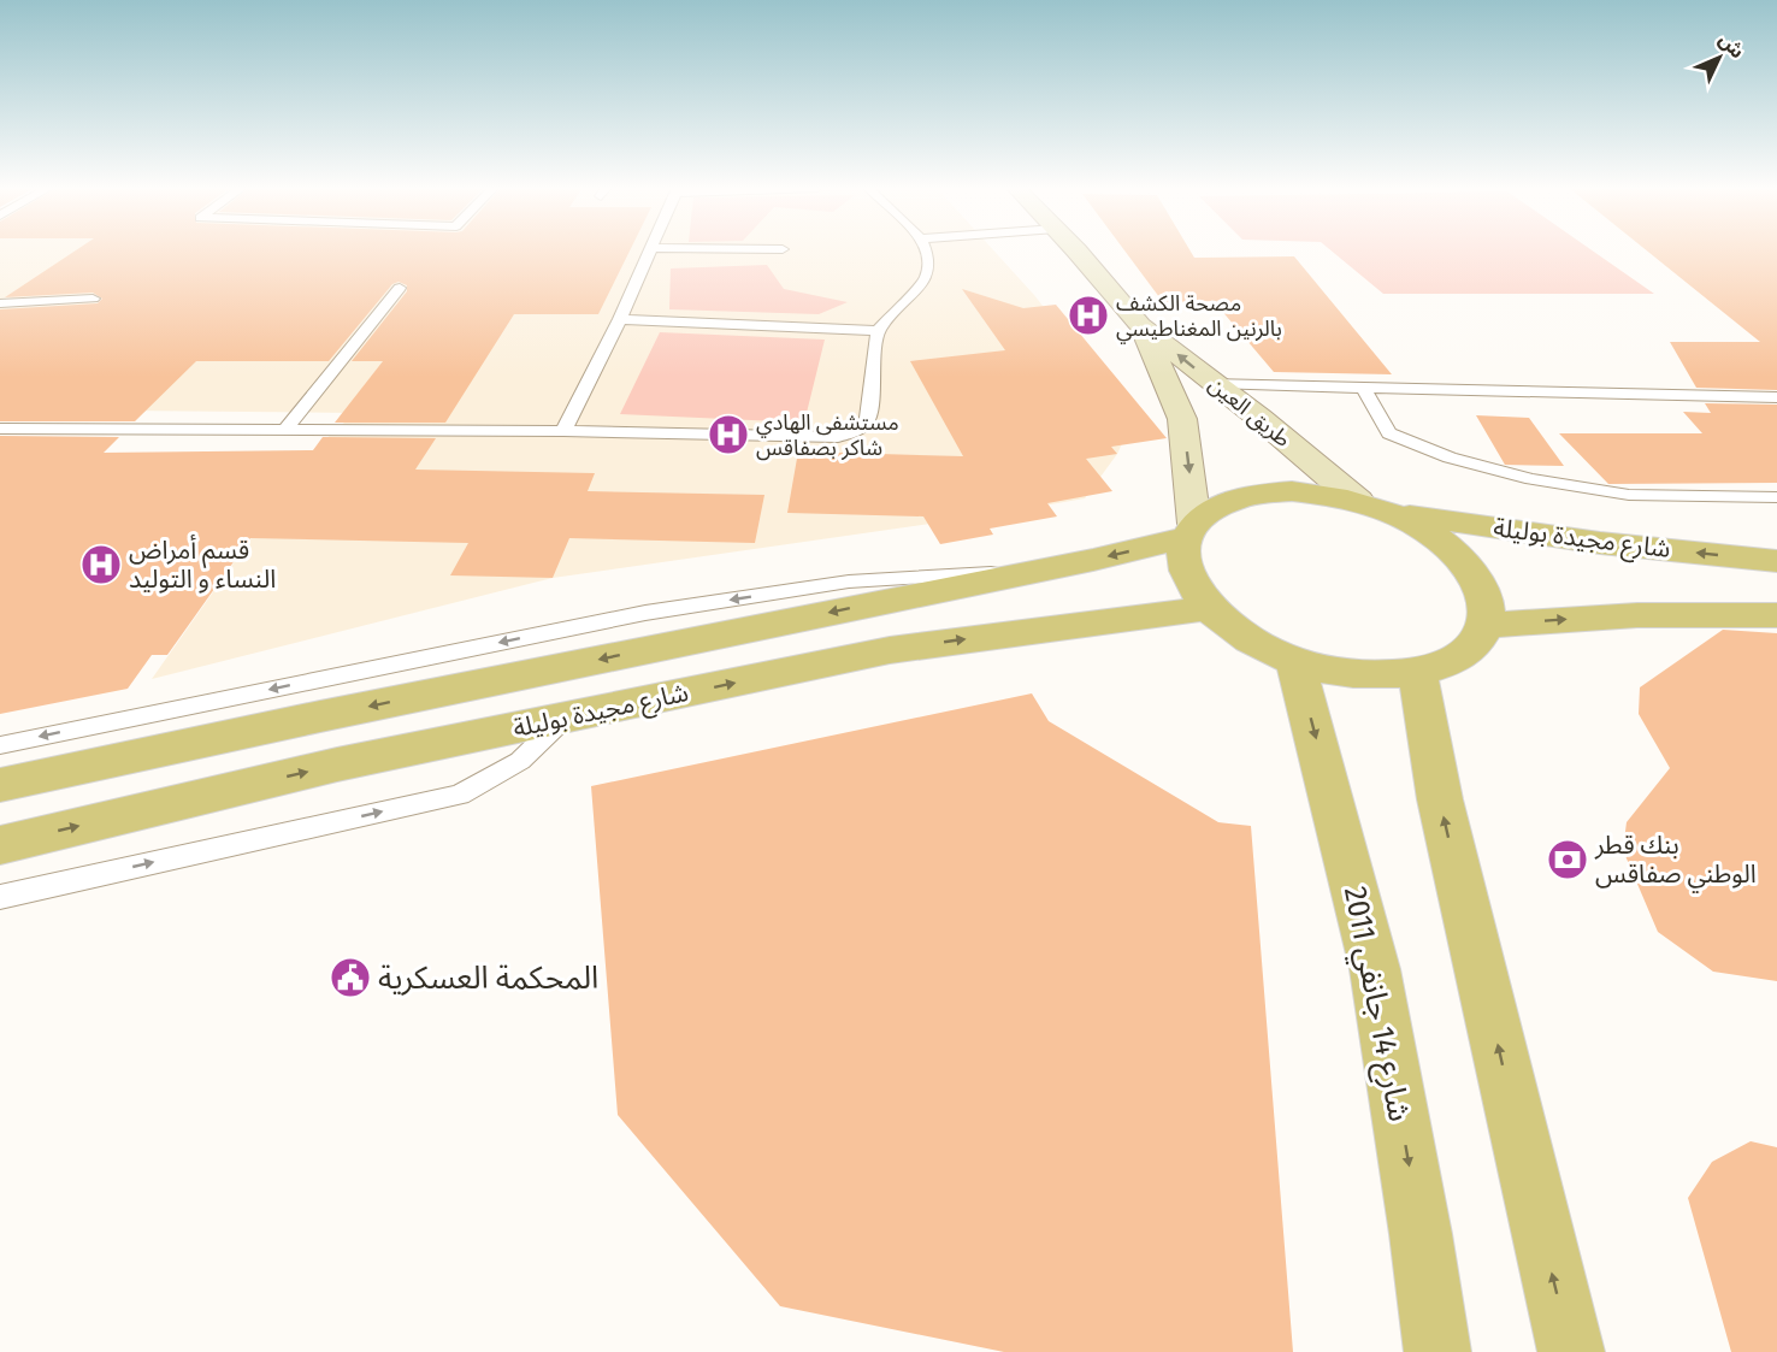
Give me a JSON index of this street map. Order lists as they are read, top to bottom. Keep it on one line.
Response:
{"streets":{"main road":["طريق العين","شارع مجيدة بوليلة","شارع 14 جانفي 2011"]},"crossings":[["طريق العين","شارع مجيدة بوليلة"],["طريق العين","شارع 14 جانفي 2011"],["شارع مجيدة بوليلة","شارع 14 جانفي 2011"]],"places":{"hospital":["مصحة الكشف بالرنين المغناطيسي","مستشفى الهادي شاكر بصفاقس","قسم أمراض النساء و التوليد"],"bank":["بنك قطر الوطني صفاقس"],"public building":["المحكمة العسكرية"]},"north":"top right"}
